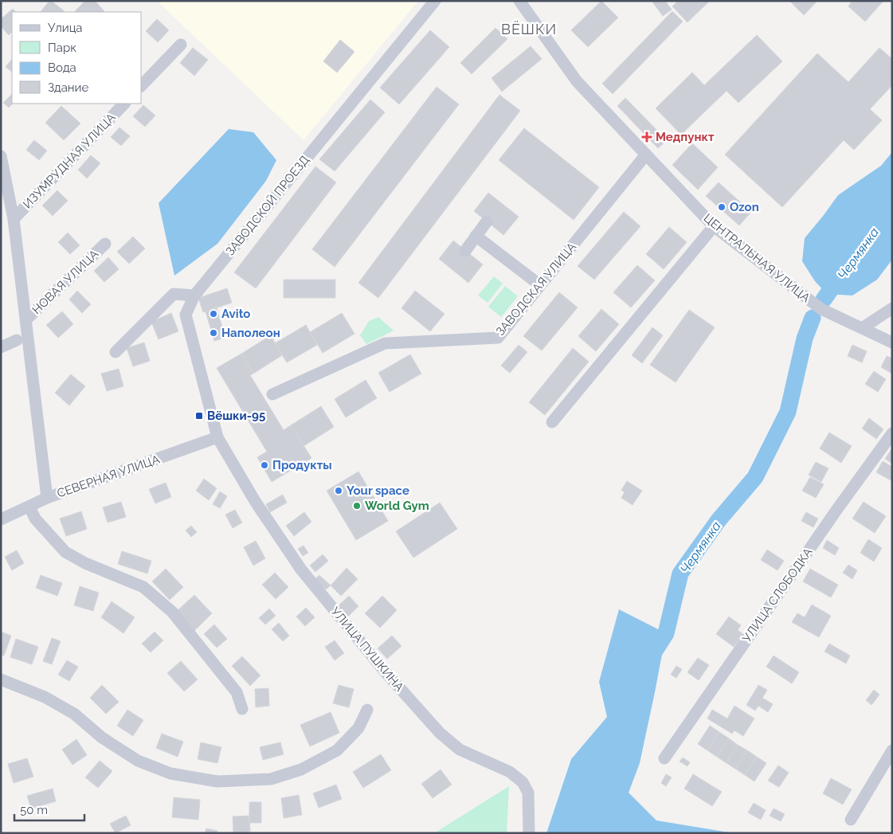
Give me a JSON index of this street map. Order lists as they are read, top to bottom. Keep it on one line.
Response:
{"streets":{"street":["ИЗУМРУДНАЯ УЛИЦА","ЗАВОДСКОЙ ПРОЕЗД","ЦЕНТРАЛЬНАЯ УЛИЦА","НОВАЯ УЛИЦА","ЗАВОДСКАЯ УЛИЦА","СЕВЕРНАЯ УЛИЦА","УЛИЦА СЛОБОДКА","УЛИЦА ПУШКИНА"]},"crossings":[["ЗАВОДСКОЙ ПРОЕЗД","СЕВЕРНАЯ УЛИЦА"],["ЗАВОДСКОЙ ПРОЕЗД","УЛИЦА ПУШКИНА"],["ЦЕНТРАЛЬНАЯ УЛИЦА","ЗАВОДСКАЯ УЛИЦА"],["СЕВЕРНАЯ УЛИЦА","УЛИЦА ПУШКИНА"]],"districts":["ВЁШКИ"],"water":["Чермянка"],"places":{"health":["Медпункт"],"other":["Ozon","Avito","Наполеон","Продукты","Your space","World Gym"],"transit":["Вёшки-95"]},"legend":["Улица","Парк","Вода","Здание"],"scale_bar":"50 m"}
